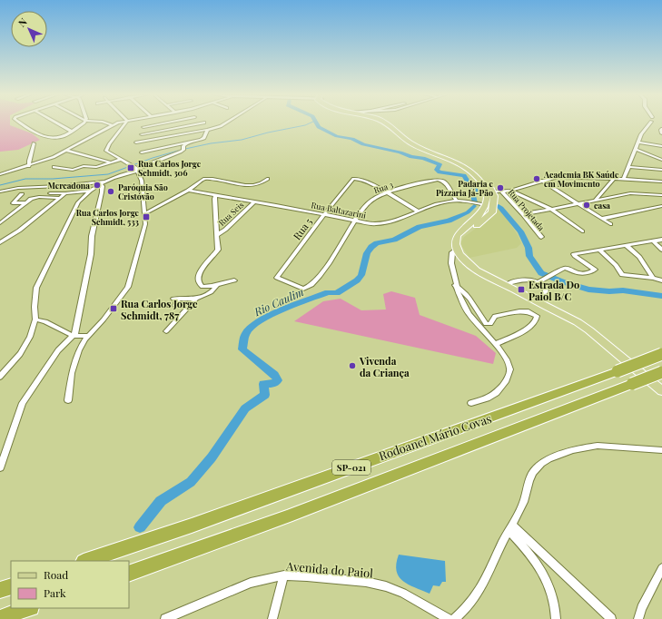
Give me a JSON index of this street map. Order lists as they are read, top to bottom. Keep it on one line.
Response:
{"streets":{"highway":["Rodoanel Mário Covas","SP-021"],"street":["Rua 3","Rua Baltazarini","Rua Projetada","Rua Seis","Rua 5","Avenida do Paiol"]},"crossings":[["Rua 3","Rua Baltazarini"],["Rua 3","Rua 5"],["Rua Baltazarini","Rua Seis"],["Rua Baltazarini","Rua 5"]],"water":["Rio Caulim"],"places":{"transit":["Rua Carlos Jorge Schmidt, 306","Rua Carlos Jorge Schmidt, 533","Estrada Do Paiol B/C","Rua Carlos Jorge Schmidt, 787"],"other":["Academia BK Saúde em Movimento","Mercadona","Padaria e Pizzaria Já-Pão","Paróquia São Cristóvão","casa","Vivenda da Criança"]},"legend":["Road","Park"],"north":"top left"}
